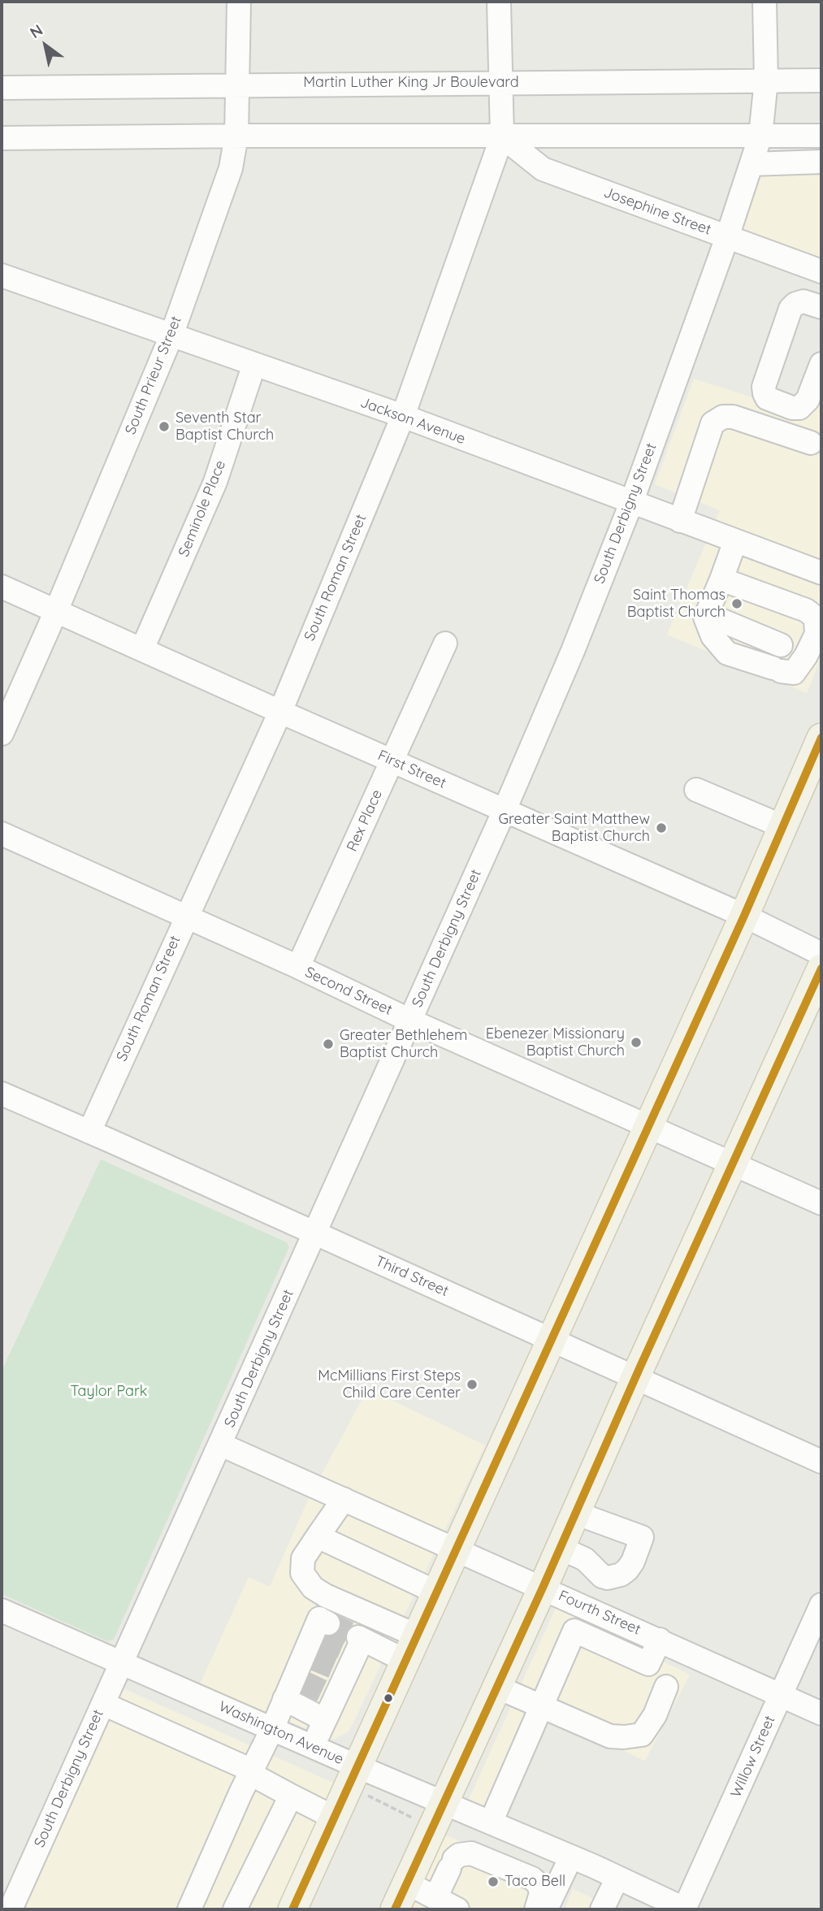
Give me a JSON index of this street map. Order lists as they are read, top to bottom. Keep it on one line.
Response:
{"streets":{"street":["Martin Luther King Jr Boulevard","Josephine Street","South Prieur Street","Jackson Avenue","Seminole Place","South Derbigny Street","South Roman Street","First Street","Rex Place","Second Street","Third Street","Fourth Street","Washington Avenue","Willow Street"]},"crossings":[["Martin Luther King Jr Boulevard","South Prieur Street"],["Martin Luther King Jr Boulevard","South Derbigny Street"],["Martin Luther King Jr Boulevard","South Roman Street"],["Josephine Street","South Derbigny Street"],["Josephine Street","South Roman Street"],["South Prieur Street","Jackson Avenue"],["South Prieur Street","First Street"],["Jackson Avenue","Seminole Place"],["Jackson Avenue","South Derbigny Street"],["Jackson Avenue","South Roman Street"],["Seminole Place","First Street"],["South Derbigny Street","First Street"],["South Derbigny Street","Second Street"],["South Derbigny Street","Third Street"],["South Derbigny Street","Fourth Street"],["South Derbigny Street","Washington Avenue"],["South Roman Street","First Street"],["South Roman Street","Second Street"],["South Roman Street","Third Street"],["First Street","Rex Place"],["Rex Place","Second Street"],["Fourth Street","Willow Street"],["Washington Avenue","Willow Street"]],"parks":["Taylor Park"],"places":["Seventh Star Baptist Church","Saint Thomas Baptist Church","Greater Saint Matthew Baptist Church","Ebenezer Missionary Baptist Church","Greater Bethlehem Baptist Church","McMillians First Steps Child Care Center","Taco Bell"],"north":"top left"}
